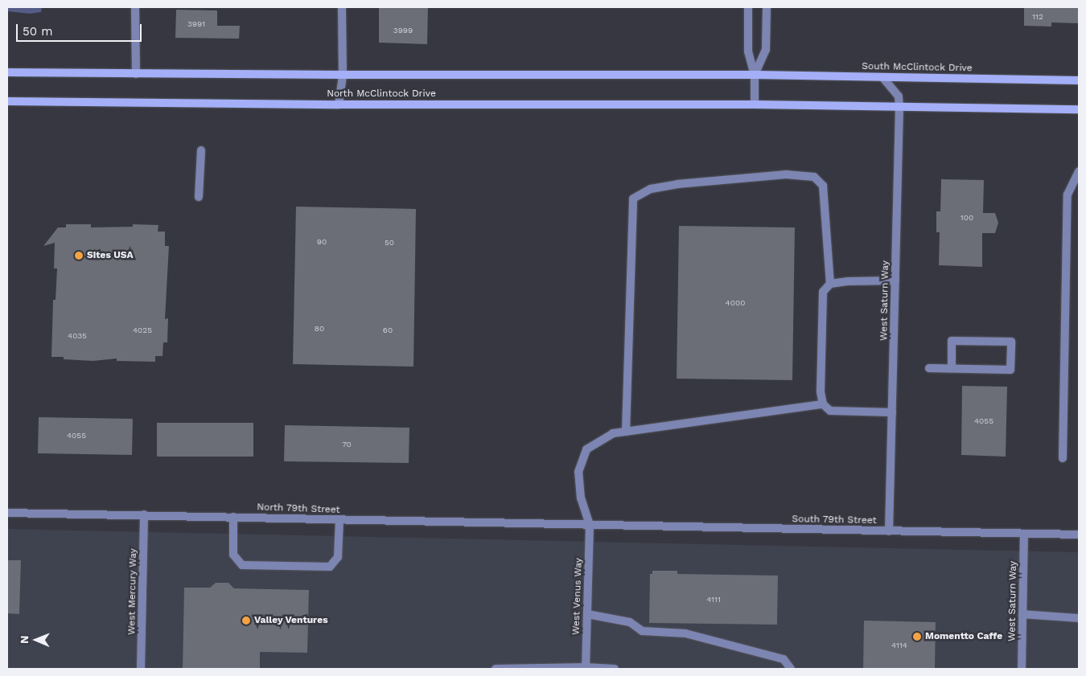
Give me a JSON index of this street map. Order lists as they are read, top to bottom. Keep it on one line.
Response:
{"streets":{"main road":["South McClintock Drive","North McClintock Drive"],"street":["West Saturn Way","North 79th Street","South 79th Street","West Mercury Way","West Venus Way"]},"crossings":[["South McClintock Drive","North McClintock Drive"],["South McClintock Drive","West Saturn Way"],["West Saturn Way","South 79th Street"],["North 79th Street","South 79th Street"],["North 79th Street","West Mercury Way"],["North 79th Street","West Venus Way"],["South 79th Street","West Venus Way"]],"places":["Sites USA","Valley Ventures","Momentto Caffe"],"house_numbers":["112","3991","3999","100","90","50","4000","80","4025","60","4035","4055","4055","70","4111","4114"],"scale_bar":"50 m","north":"left"}
